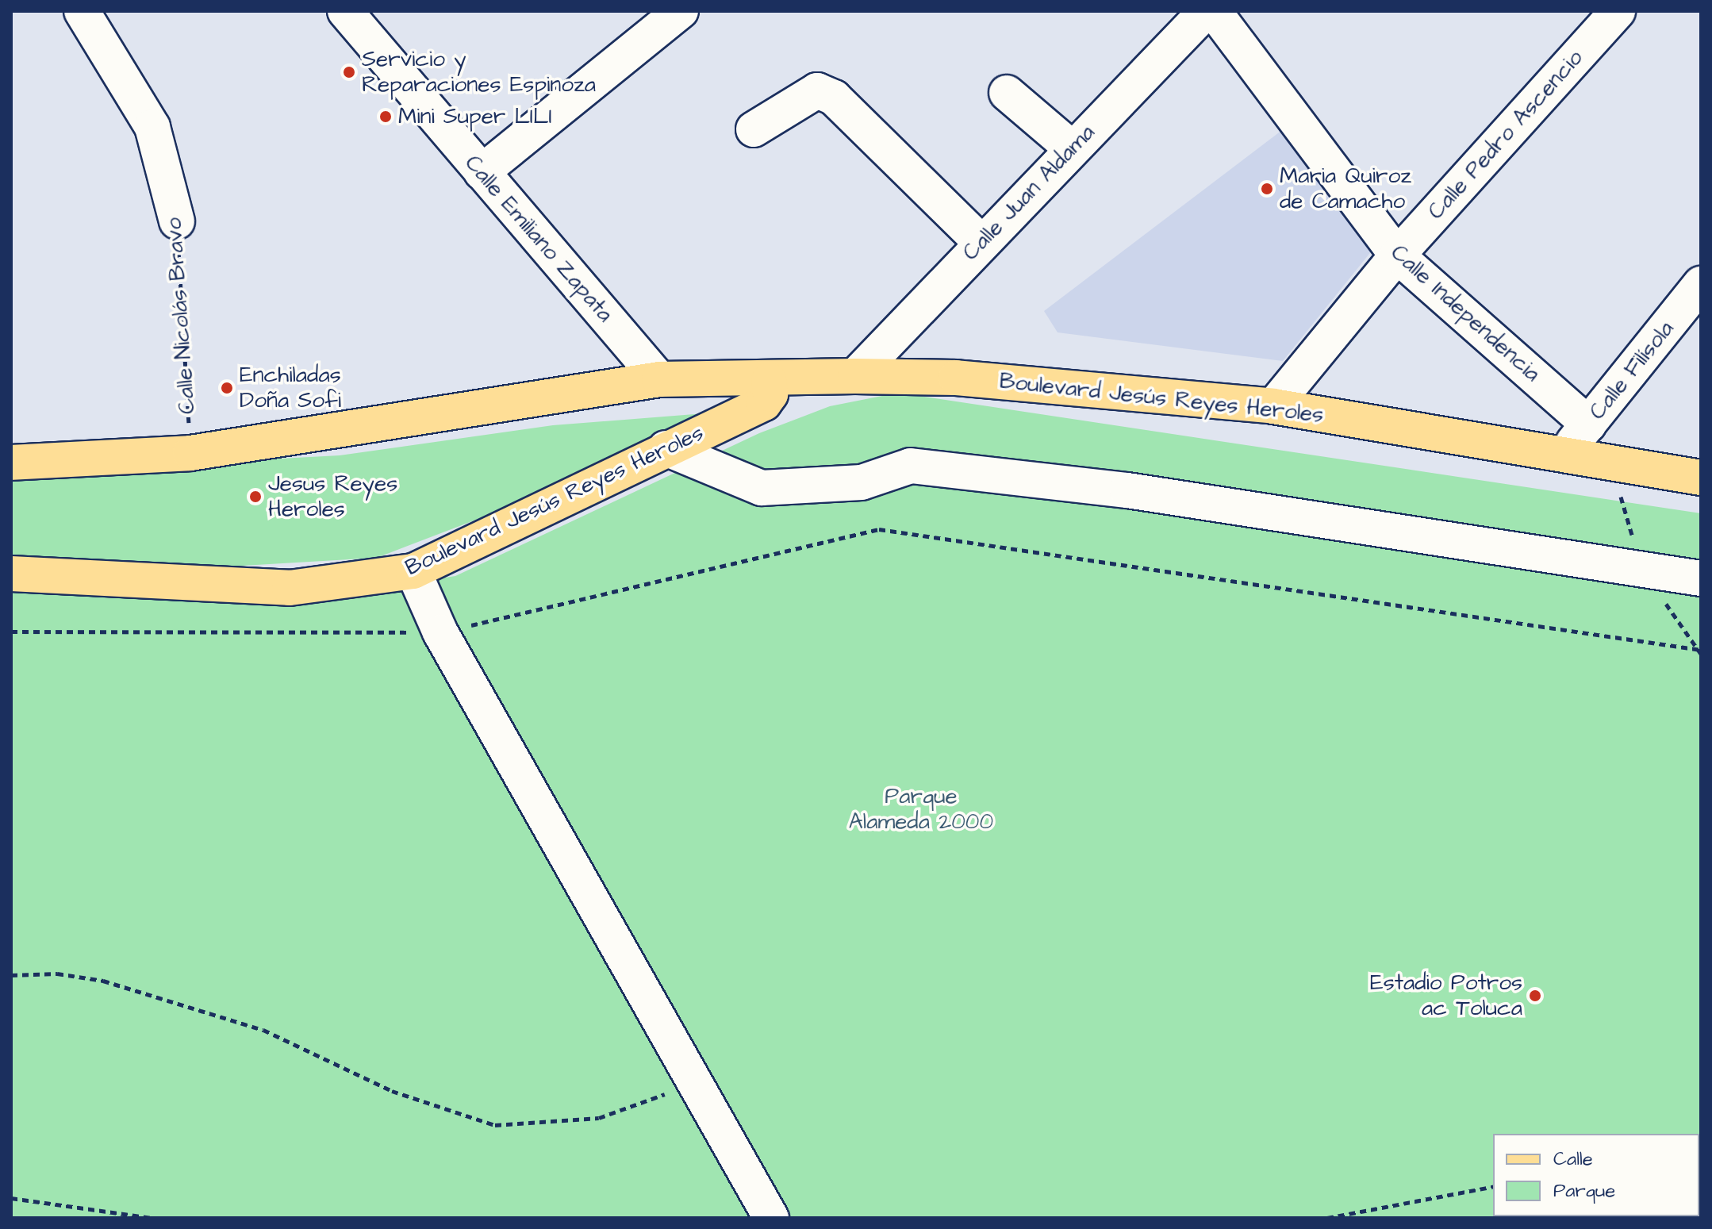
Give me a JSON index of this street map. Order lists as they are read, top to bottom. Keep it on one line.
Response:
{"streets":{"main road":["Boulevard Jesús Reyes Heroles"],"street":["Calle Pedro Ascencio","Calle Juan Aldama","Calle Emiliano Zapata","Calle Independencia","Calle Nicolás Bravo","Calle Filísola"]},"crossings":[["Calle Pedro Ascencio","Calle Independencia"],["Calle Pedro Ascencio","Boulevard Jesús Reyes Heroles"],["Calle Juan Aldama","Boulevard Jesús Reyes Heroles"],["Calle Emiliano Zapata","Boulevard Jesús Reyes Heroles"],["Calle Independencia","Calle Filísola"],["Calle Nicolás Bravo","Boulevard Jesús Reyes Heroles"],["Calle Filísola","Boulevard Jesús Reyes Heroles"]],"parks":["Parque Alameda 2000"],"places":["Servicio y Reparaciones Espinoza","Mini Super LILI","Maria Quiroz de Camacho","Enchiladas Doña Sofi","Jesus Reyes Heroles","Estadio Potros ac Toluca"],"legend":["Calle","Parque"]}
